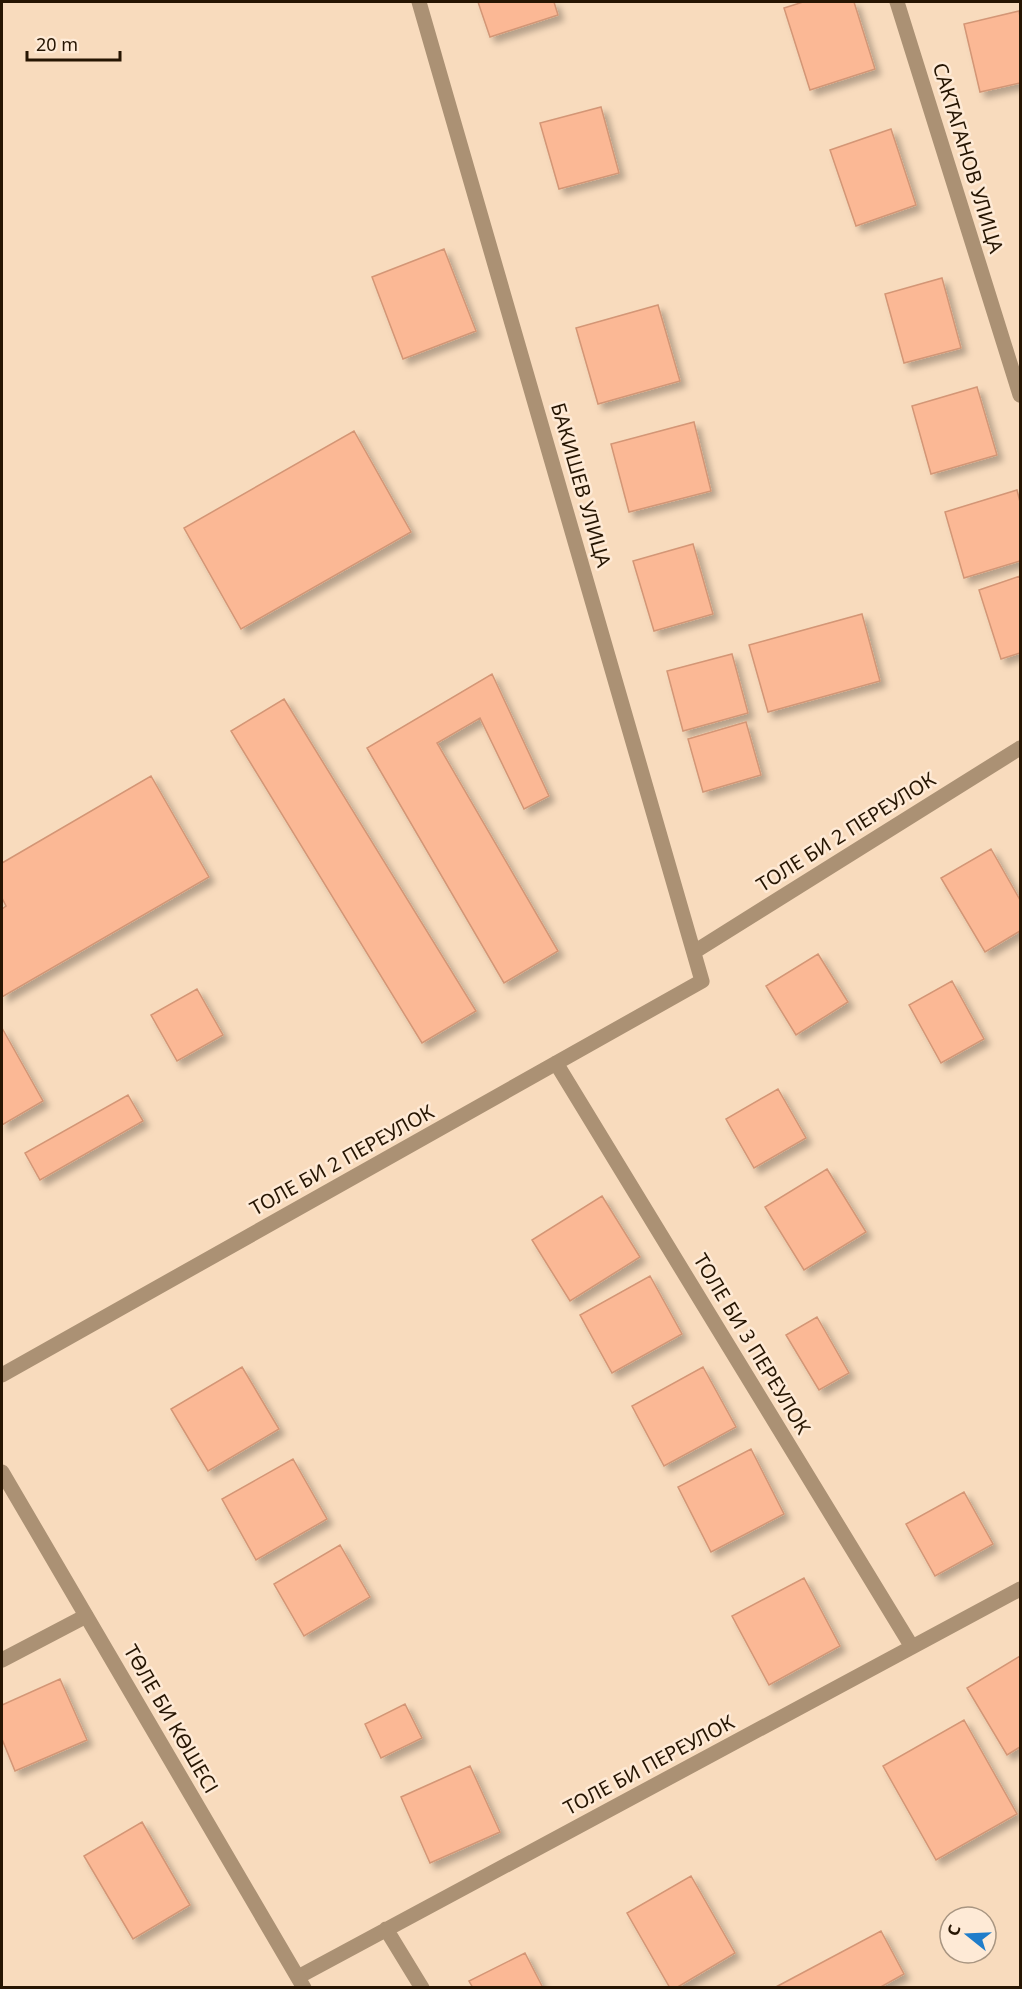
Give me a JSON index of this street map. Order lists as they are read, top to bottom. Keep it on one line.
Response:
{"streets":{"street":["САКТАГАНОВ УЛИЦА","БАКИШЕВ УЛИЦА","ТОЛЕ БИ 2 ПЕРЕУЛОК","ТОЛЕ БИ 3 ПЕРЕУЛОК","ТӨЛЕ БИ КӨШЕСІ","ТОЛЕ БИ ПЕРЕУЛОК"]},"crossings":[["БАКИШЕВ УЛИЦА","ТОЛЕ БИ 2 ПЕРЕУЛОК"],["ТОЛЕ БИ 2 ПЕРЕУЛОК","ТОЛЕ БИ 3 ПЕРЕУЛОК"],["ТОЛЕ БИ 3 ПЕРЕУЛОК","ТОЛЕ БИ ПЕРЕУЛОК"],["ТӨЛЕ БИ КӨШЕСІ","ТОЛЕ БИ ПЕРЕУЛОК"]],"scale_bar":"20 m","north":"left"}
